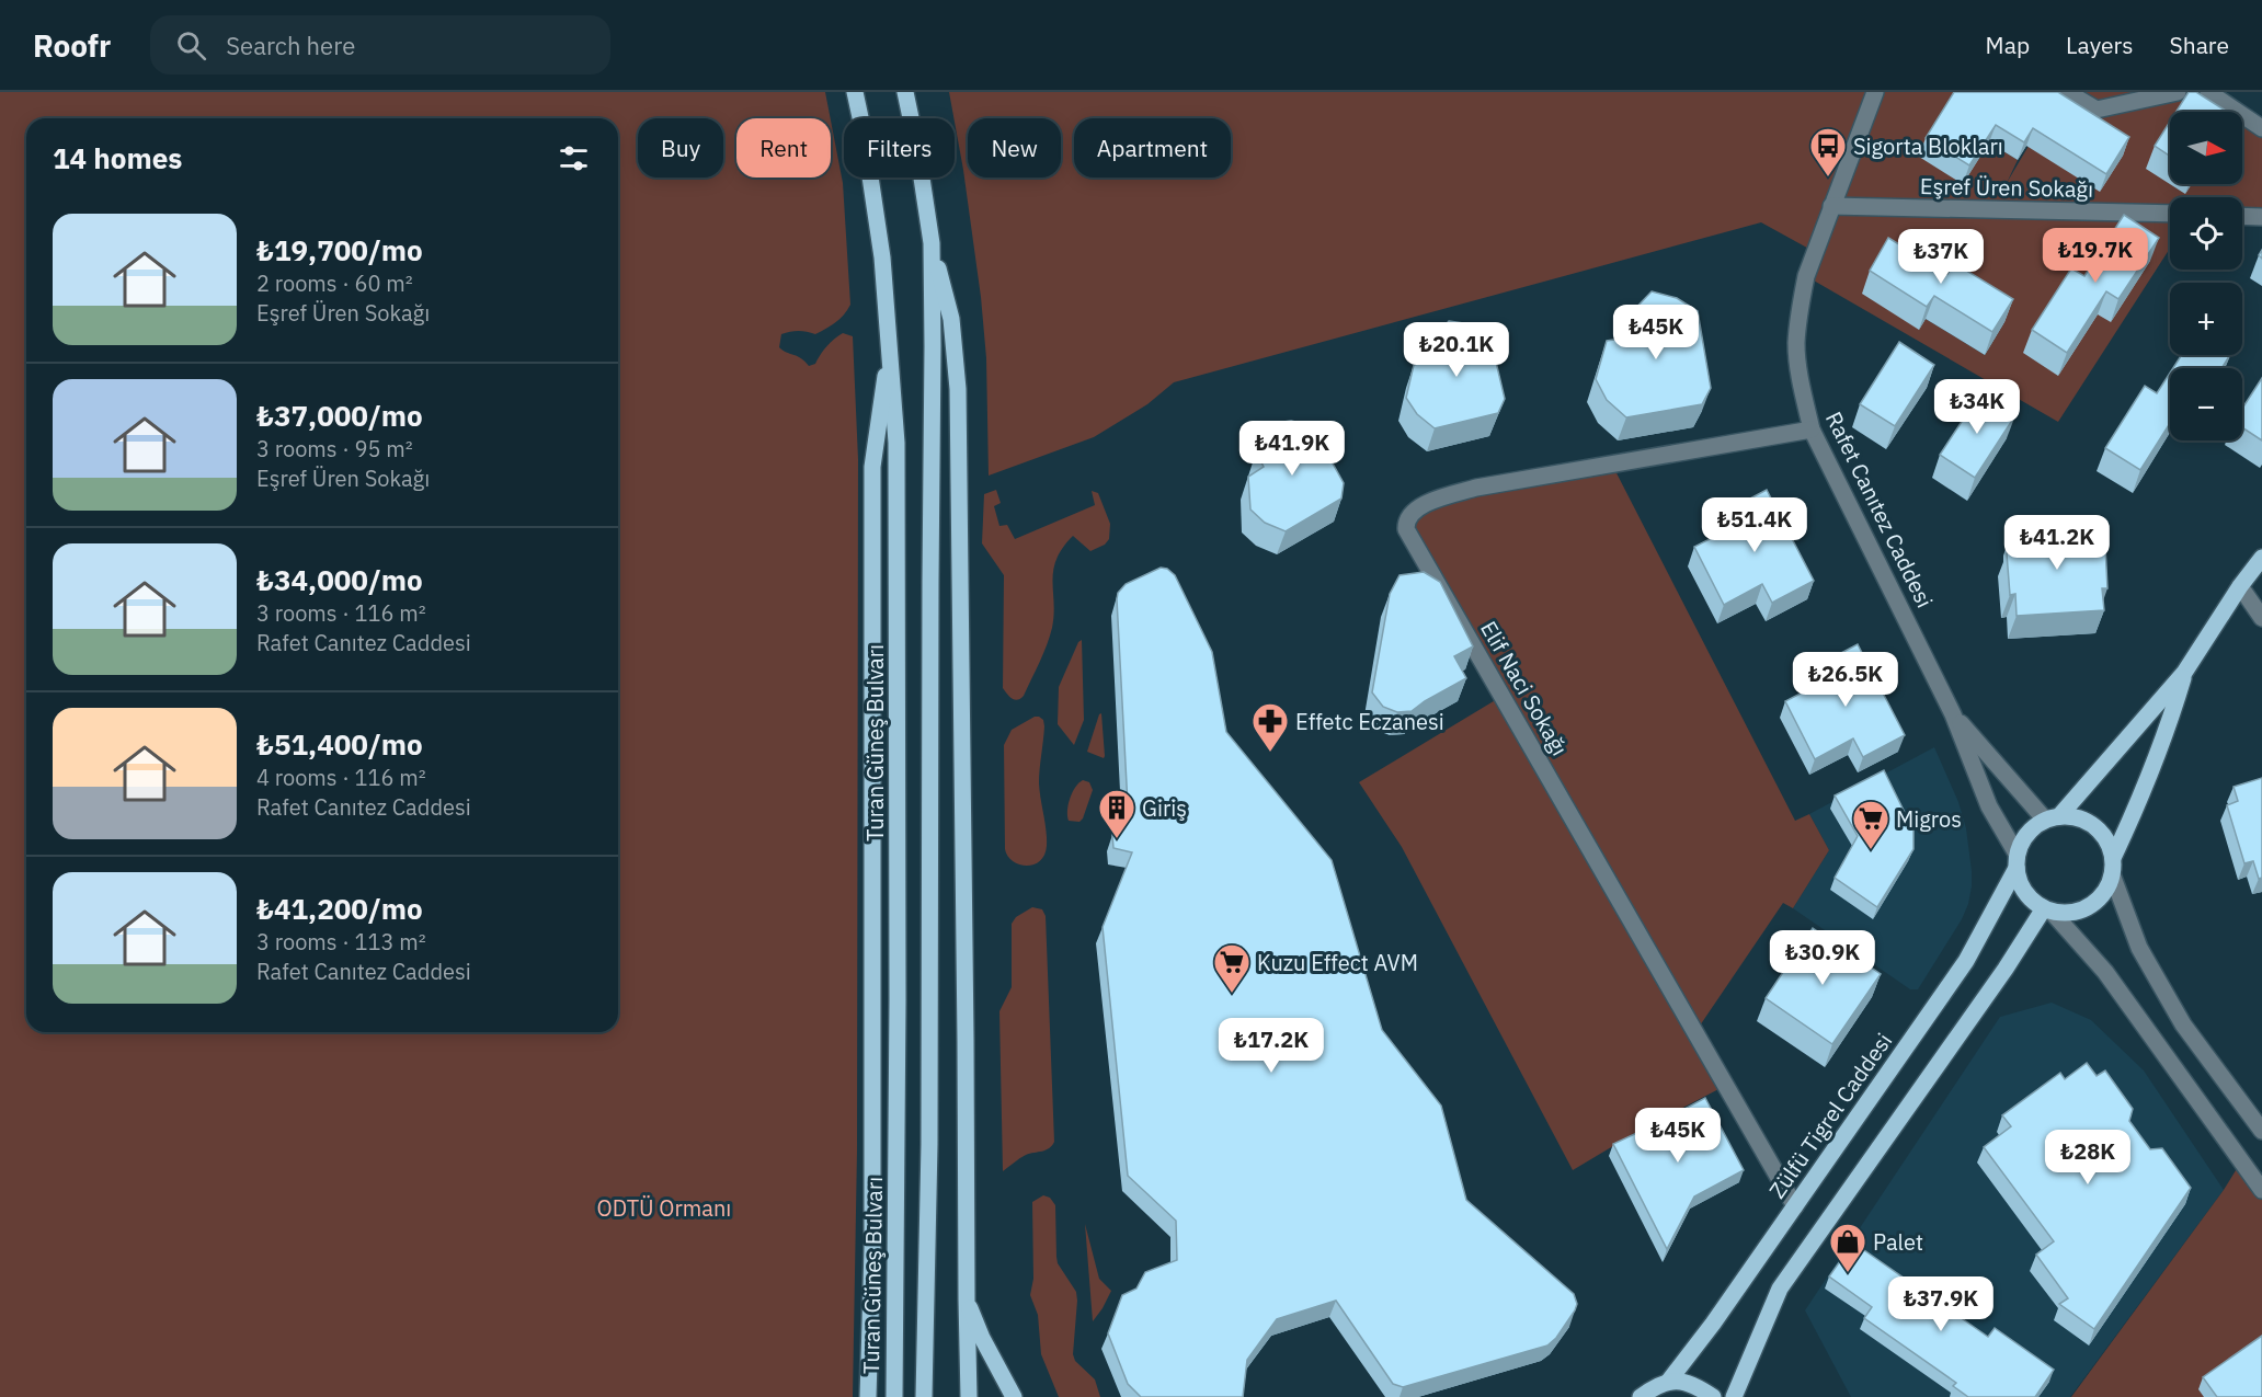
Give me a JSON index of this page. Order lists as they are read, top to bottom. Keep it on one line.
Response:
{"streets":{"main road":["Turan Güneş Bulvarı","Zülfü Tigrel Caddesi"],"street":["Eşref Üren Sokağı","Rafet Canıtez Caddesi","Elif Naci Sokağı"]},"crossings":[["Eşref Üren Sokağı","Rafet Canıtez Caddesi"],["Rafet Canıtez Caddesi","Elif Naci Sokağı"],["Rafet Canıtez Caddesi","Zülfü Tigrel Caddesi"],["Elif Naci Sokağı","Zülfü Tigrel Caddesi"]],"parks":["ODTÜ Ormanı"],"places":{"bus stop":["Sigorta Blokları"],"pharmacy":["Effetc Eczanesi"],"building":["Giriş"],"supermarket":["Migros","Kuzu Effect AVM"],"shop":["Palet"]},"north":"right","page":{"header":"Roofr","search":"Search here","nav":["Map","Layers","Share"],"map_buttons":["+","−"],"chip":["Buy","Rent","Filters","New","Apartment"],"heading":"14 homes","list":[{"name":"₺19,700/mo","note":"2 rooms · 60 m² · Eşref Üren Sokağı"},{"name":"₺37,000/mo","note":"3 rooms · 95 m² · Eşref Üren Sokağı"},{"name":"₺34,000/mo","note":"3 rooms · 116 m² · Rafet Canıtez Caddesi"},{"name":"₺51,400/mo","note":"4 rooms · 116 m² · Rafet Canıtez Caddesi"},{"name":"₺41,200/mo","note":"3 rooms · 113 m² · Rafet Canıtez Caddesi"}],"price":["₺19.7K","₺37K","₺45K","₺20.1K","₺34K","₺41.9K","₺51.4K","₺41.2K","₺26.5K","₺30.9K","₺17.2K","₺45K","₺28K","₺37.9K"]}}
